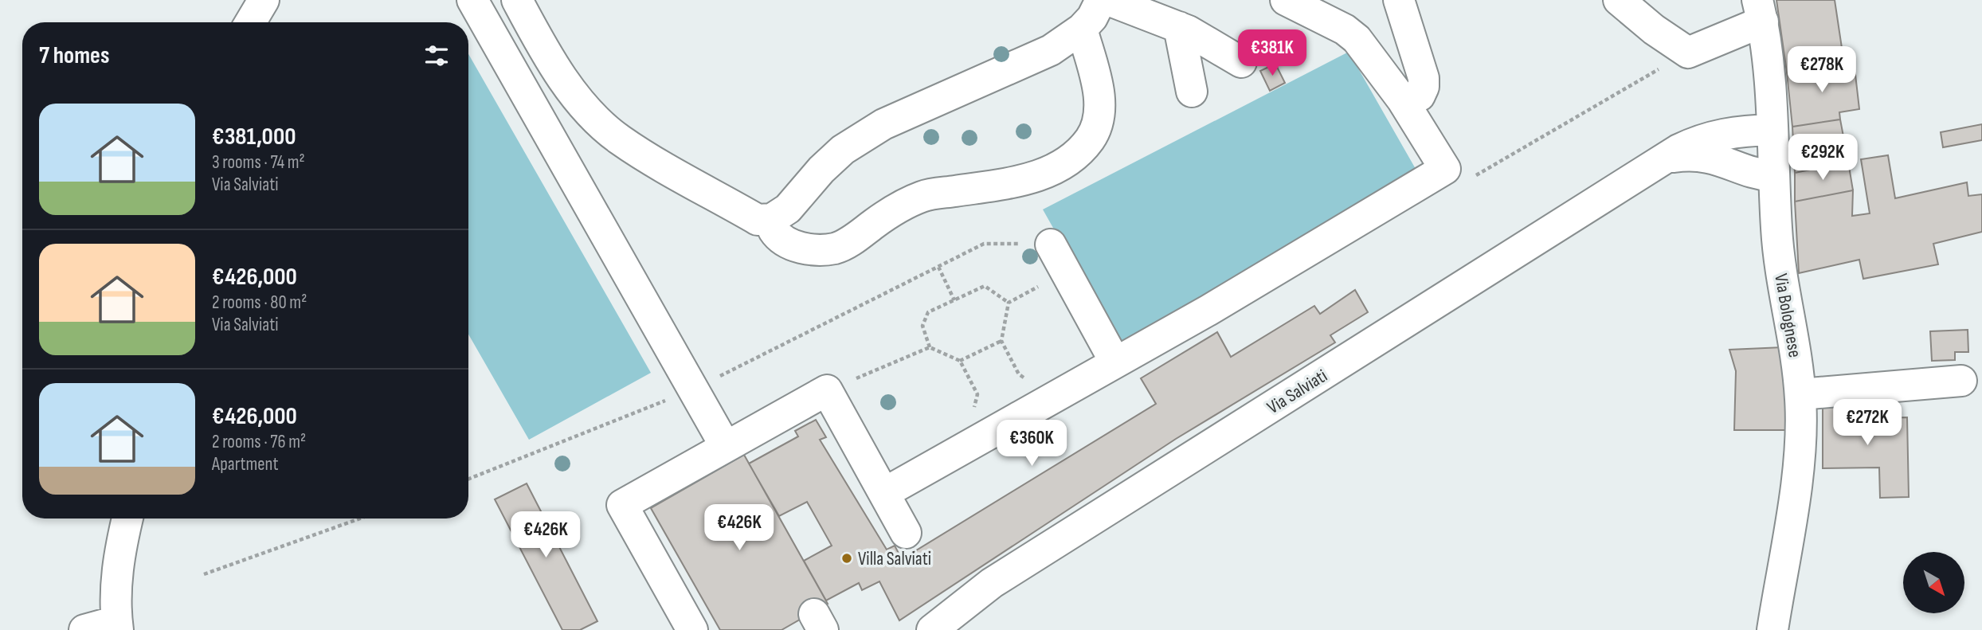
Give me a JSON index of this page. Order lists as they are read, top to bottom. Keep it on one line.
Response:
{"streets":{"main road":["Via Bolognese","Via Salviati"]},"crossings":[["Via Bolognese","Via Salviati"]],"places":["Villa Salviati"],"north":"bottom right","page":{"heading":"7 homes","price":["€381K","€278K","€292K","€272K","€360K","€426K","€426K"],"list":[{"name":"€381,000","note":"3 rooms · 74 m² · Via Salviati"},{"name":"€426,000","note":"2 rooms · 80 m² · Via Salviati"},{"name":"€426,000","note":"2 rooms · 76 m² · Apartment"}]}}
